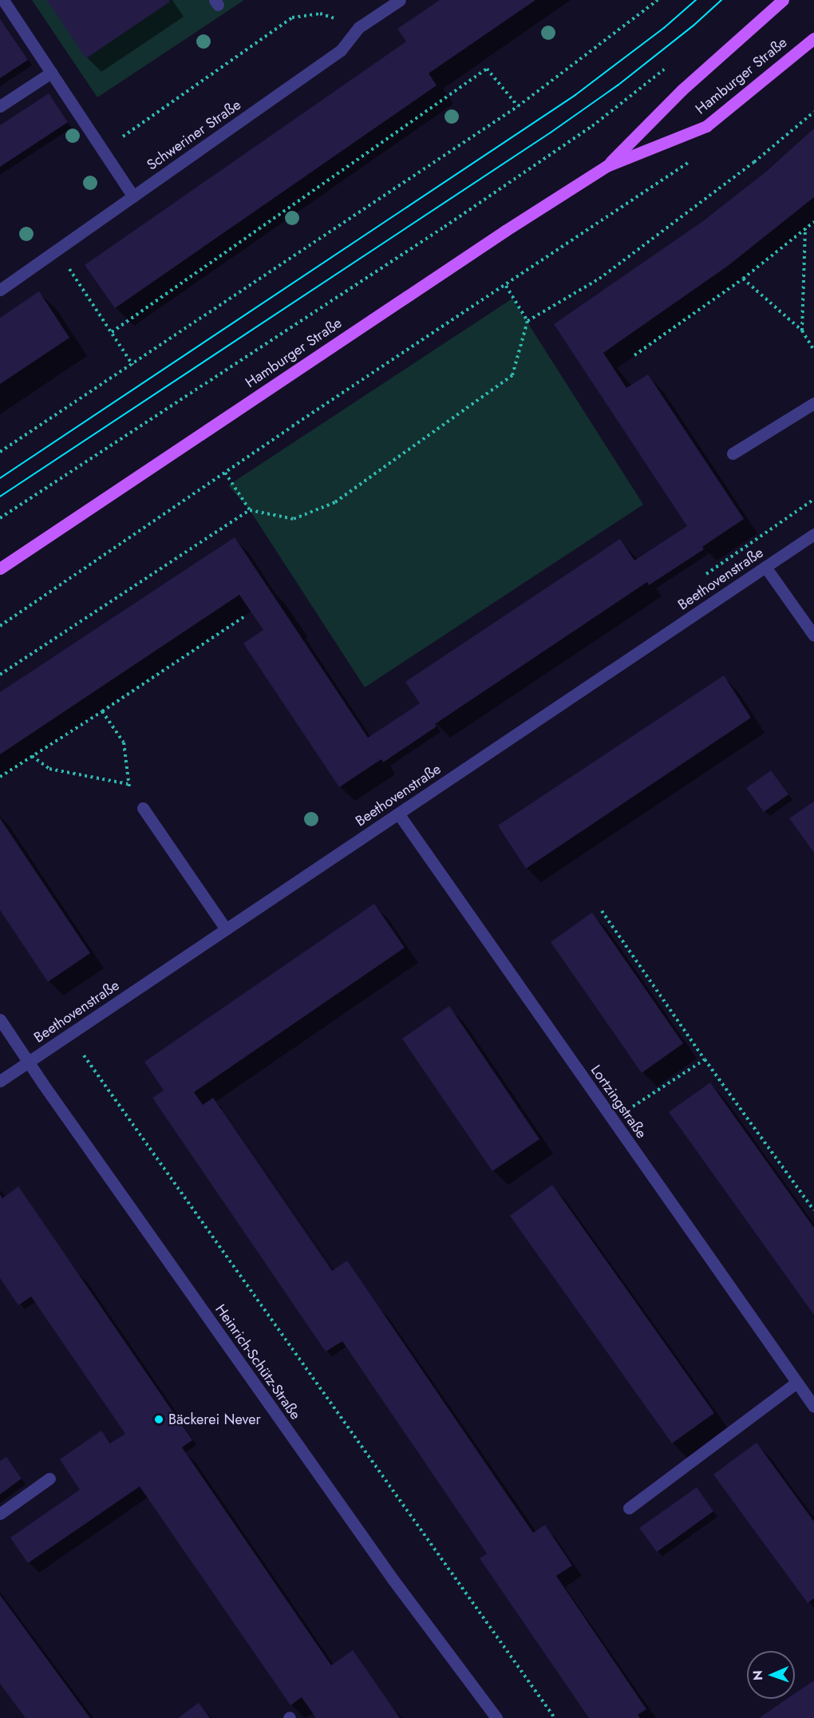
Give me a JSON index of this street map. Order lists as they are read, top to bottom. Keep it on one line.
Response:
{"streets":{"main road":["Hamburger Straße"],"street":["Schweriner Straße","Beethovenstraße","Lortzingstraße","Heinrich-Schütz-Straße"]},"crossings":[["Beethovenstraße","Lortzingstraße"],["Beethovenstraße","Heinrich-Schütz-Straße"]],"places":["Bäckerei Never"],"north":"left"}
